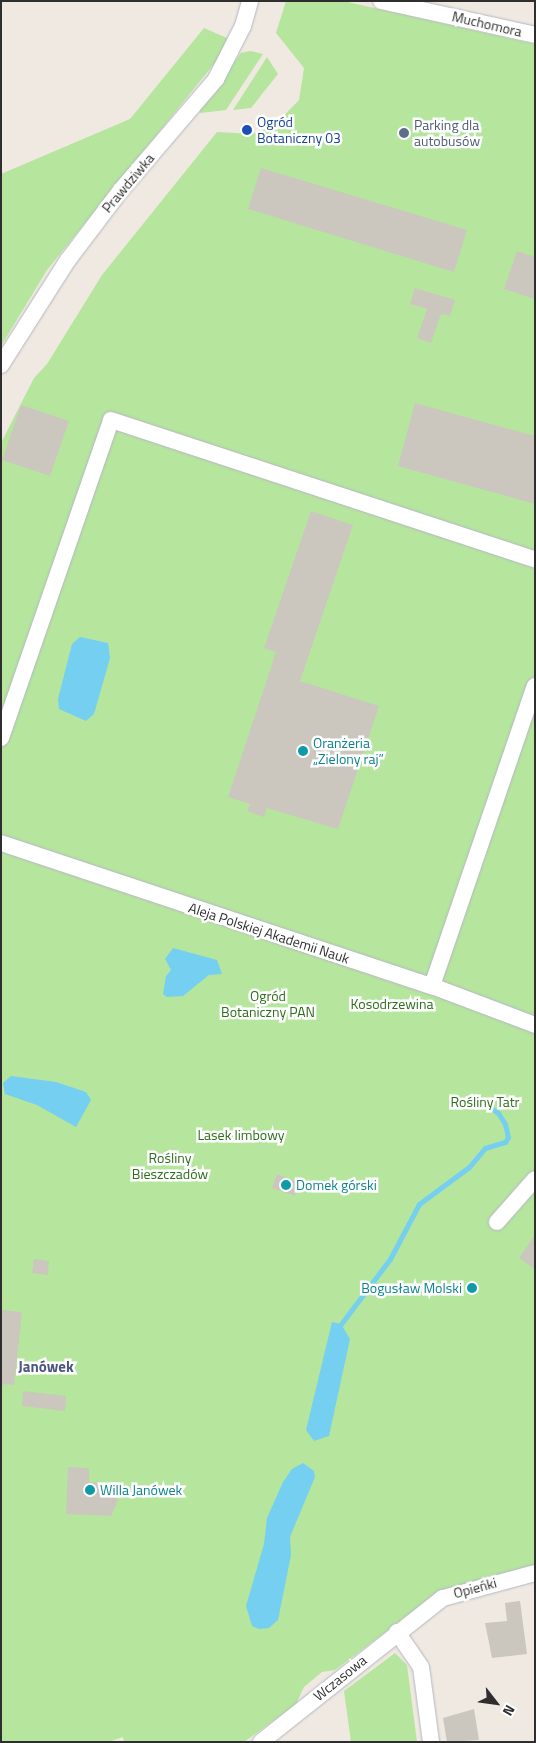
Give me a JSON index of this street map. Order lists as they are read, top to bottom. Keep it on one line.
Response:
{"streets":{"street":["Muchomora","Prawdziwka","Aleja Polskiej Akademii Nauk","Opieńki","Wczasowa"]},"crossings":[["Opieńki","Wczasowa"]],"districts":["Janówek"],"parks":["Ogród Botaniczny PAN","Kosodrzewina","Rośliny Tatr","Lasek limbowy","Rośliny Bieszczadów"],"places":["Ogród Botaniczny 03","Parking dla autobusów","Oranżeria „Zielony raj”","Domek górski","Bogusław Molski","Willa Janówek"],"north":"bottom right"}
